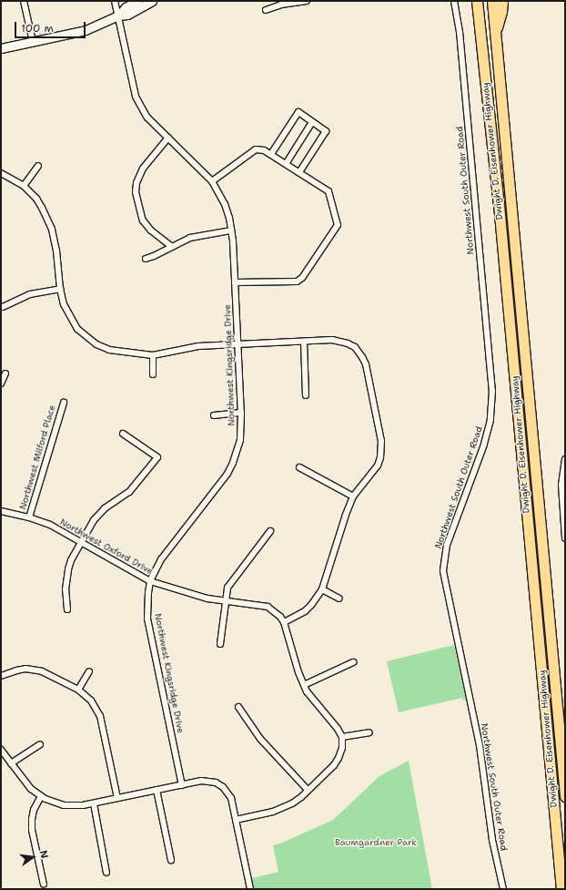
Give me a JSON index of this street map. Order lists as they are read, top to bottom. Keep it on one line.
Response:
{"streets":{"highway":["Dwight D. Eisenhower Highway"],"street":["Northwest South Outer Road","Northwest Kingsridge Drive","Northwest Milford Place","Northwest Oxford Drive"]},"crossings":[["Northwest Kingsridge Drive","Northwest Oxford Drive"],["Northwest Milford Place","Northwest Oxford Drive"]],"parks":["Baumgardner Park"],"scale_bar":"100 m","north":"right"}
